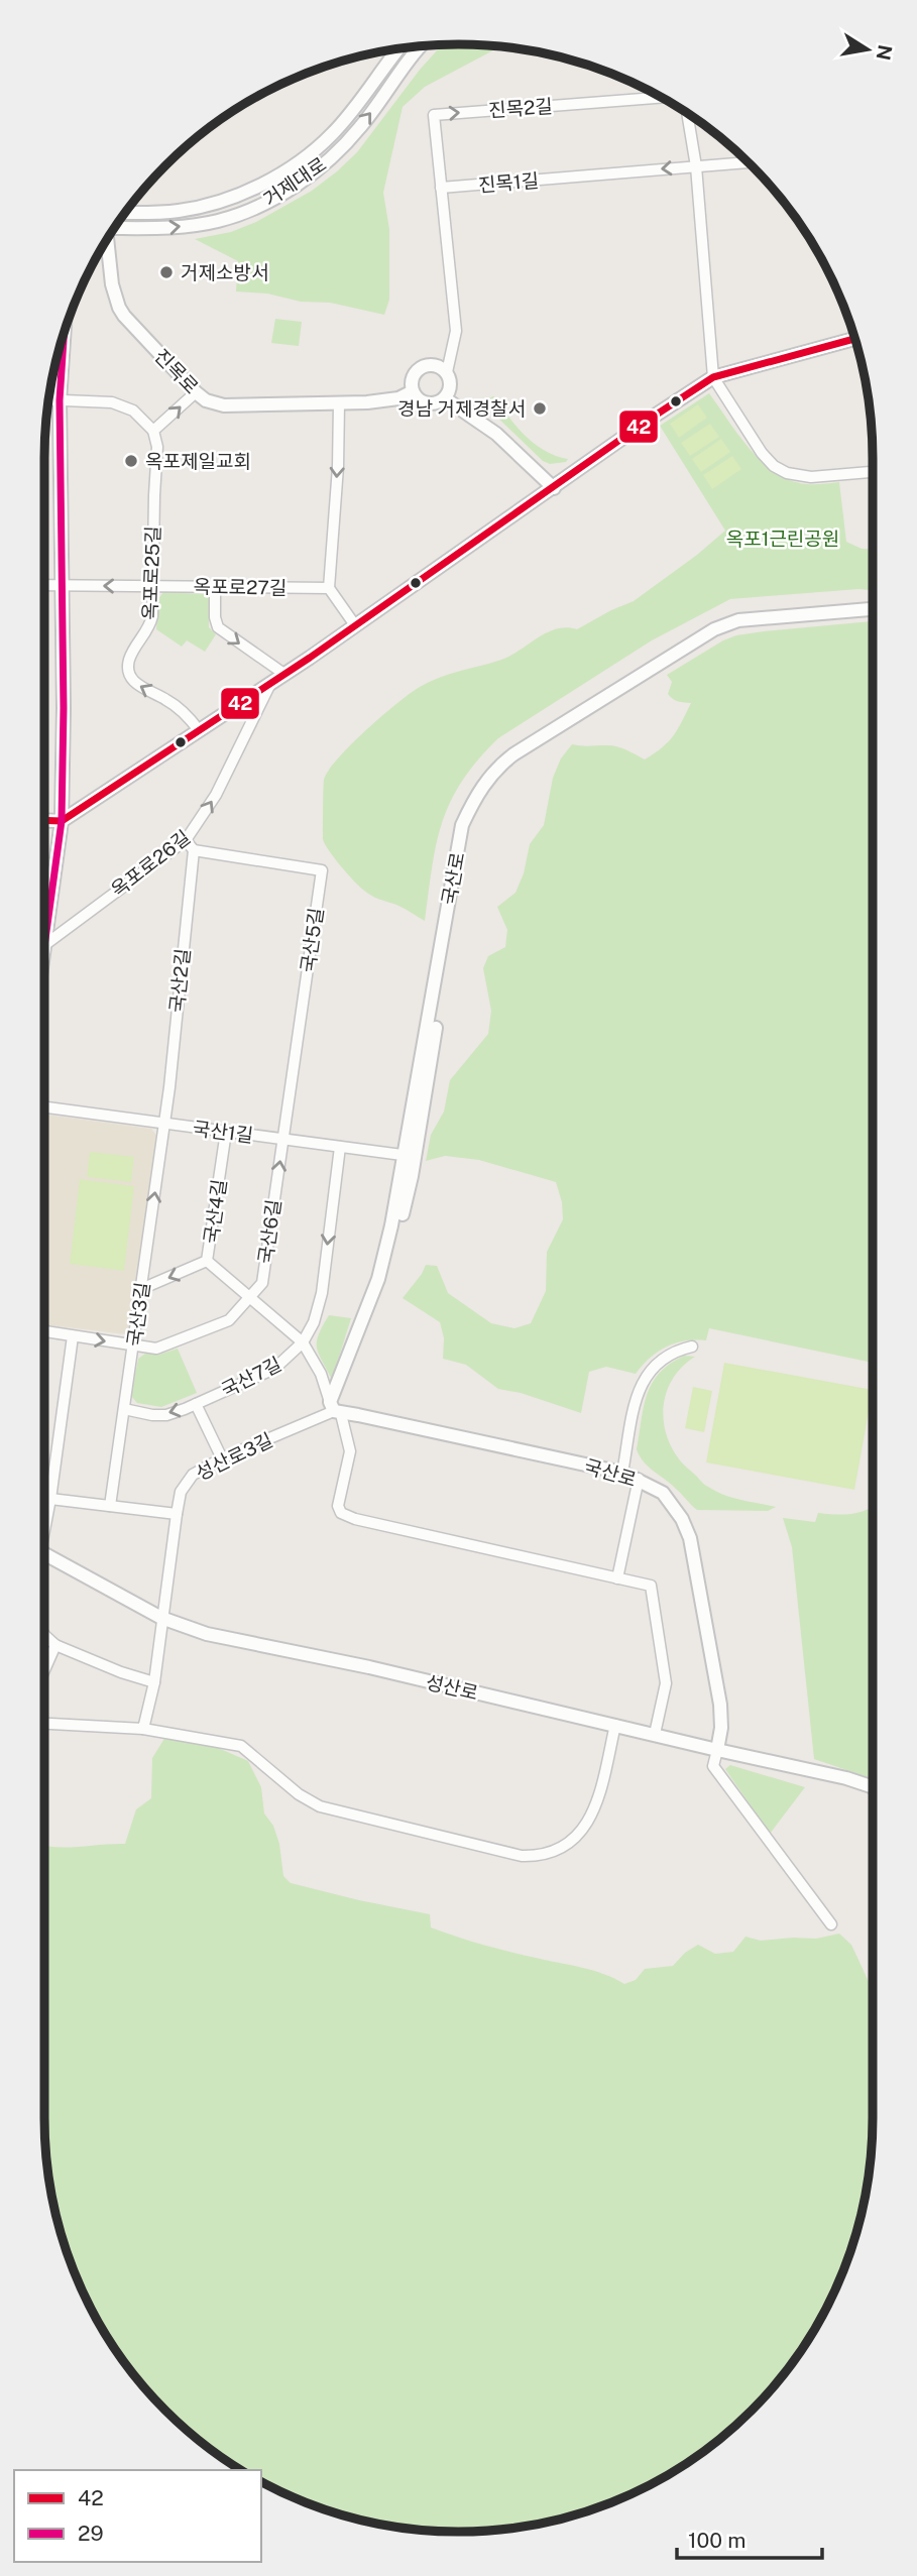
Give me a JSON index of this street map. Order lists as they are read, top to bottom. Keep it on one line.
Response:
{"streets":{"street":["진목2길","거제대로","진목1길","진목로","옥포로25길","옥포로27길","옥포로26길","국산로","국산5길","국산2길","국산1길","국산4길","국산6길","국산3길","국산7길","성산로3길","성산로"]},"crossings":[["진목2길","진목1길"],["옥포로25길","옥포로27길"],["국산로","국산1길"],["국산로","성산로3길"],["국산로","성산로"],["국산5길","국산2길"],["국산5길","국산1길"],["국산5길","국산6길"],["국산2길","국산1길"],["국산2길","국산3길"],["국산1길","국산4길"],["국산1길","국산6길"],["국산1길","국산3길"],["국산1길","국산7길"],["국산4길","국산3길"],["국산6길","국산3길"],["국산3길","국산7길"],["성산로3길","성산로"]],"one_way":["진목1길","옥포로26길","국산4길","국산3길","국산7길"],"parks":["옥포1근린공원"],"places":["거제소방서","경남 거제경찰서","옥포제일교회"],"lines":["transit line 29","transit line 42"],"legend":["42","29"],"scale_bar":"100 m","north":"right"}
